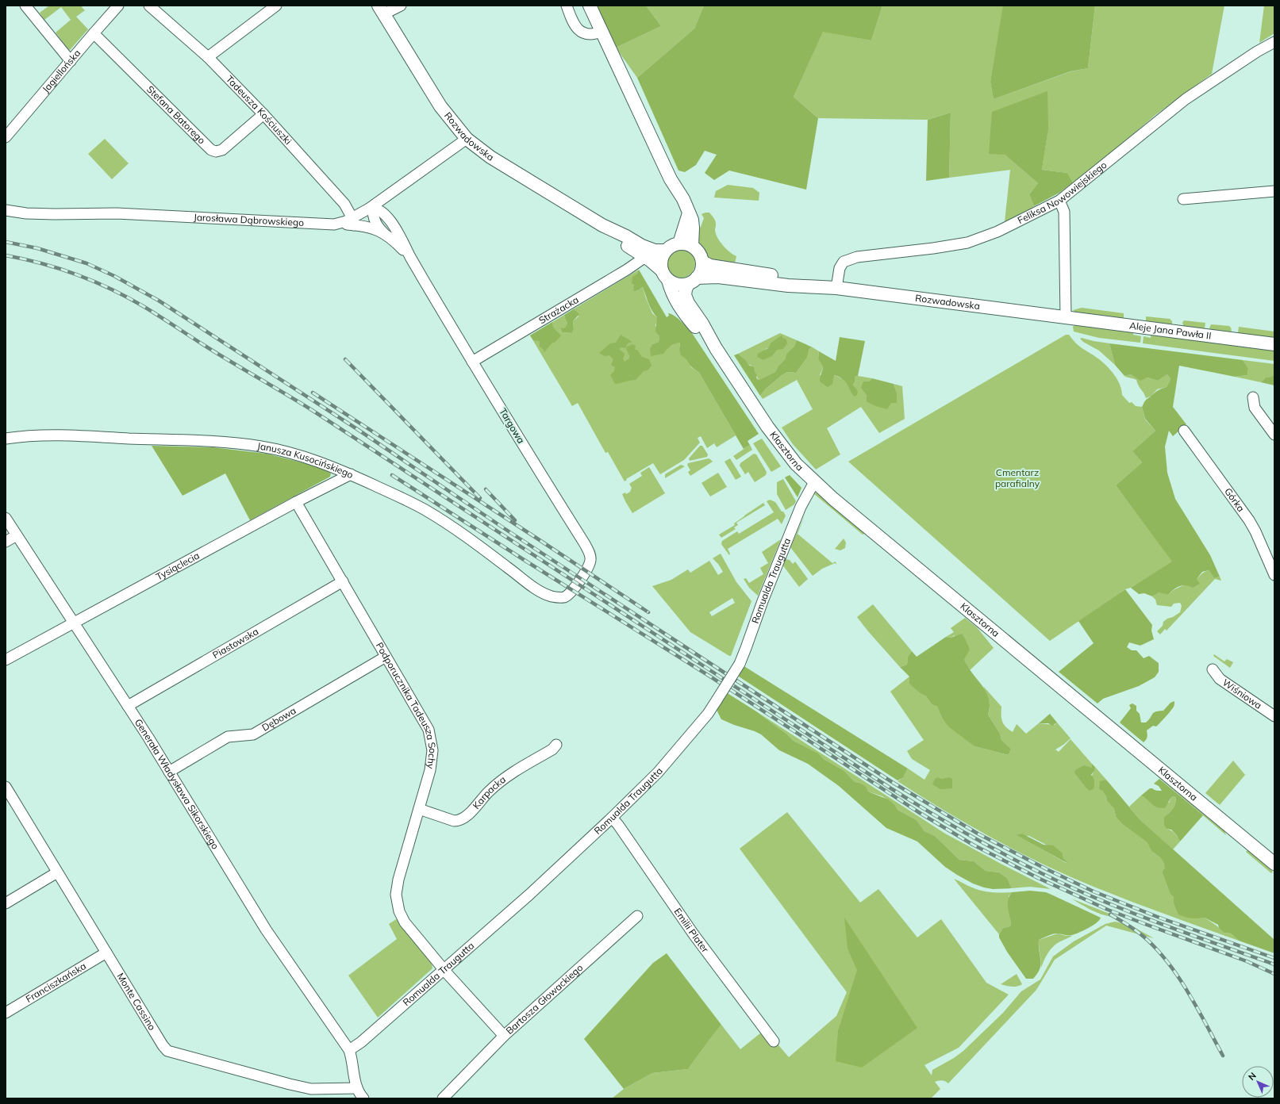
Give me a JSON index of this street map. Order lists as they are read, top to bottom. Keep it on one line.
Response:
{"streets":{"street":["Jagiellońska","Tadeusza Kościuszki","Stefana Batorego","Rozwadowska","Feliksa Nowowiejskiego","Jarosława Dąbrowskiego","Strażacka","Aleje Jana Pawła II","Targowa","Klasztorna","Janusza Kusocińskiego","Górka","Tysiąclecia","Romualda Traugutta","Piastowska","Wiśniowa","Podporucznika Tadeusza Sochy","Dębowa","Generała Władysława Sikorskiego","Karpacka","Emilii Plater","Franciszkańska","Bartosza Głowackiego","Monte Cassino"]},"crossings":[["Jagiellońska","Stefana Batorego"],["Tadeusza Kościuszki","Stefana Batorego"],["Tadeusza Kościuszki","Targowa"],["Rozwadowska","Feliksa Nowowiejskiego"],["Rozwadowska","Strażacka"],["Rozwadowska","Aleje Jana Pawła II"],["Rozwadowska","Klasztorna"],["Jarosława Dąbrowskiego","Targowa"],["Strażacka","Targowa"],["Targowa","Janusza Kusocińskiego"],["Klasztorna","Romualda Traugutta"],["Janusza Kusocińskiego","Tysiąclecia"],["Tysiąclecia","Podporucznika Tadeusza Sochy"],["Tysiąclecia","Generała Władysława Sikorskiego"],["Romualda Traugutta","Podporucznika Tadeusza Sochy"],["Romualda Traugutta","Generała Władysława Sikorskiego"],["Romualda Traugutta","Emilii Plater"],["Romualda Traugutta","Bartosza Głowackiego"],["Piastowska","Podporucznika Tadeusza Sochy"],["Piastowska","Generała Władysława Sikorskiego"],["Podporucznika Tadeusza Sochy","Dębowa"],["Podporucznika Tadeusza Sochy","Karpacka"],["Podporucznika Tadeusza Sochy","Bartosza Głowackiego"],["Dębowa","Generała Władysława Sikorskiego"],["Franciszkańska","Monte Cassino"]],"parks":["Cmentarz parafialny"],"north":"top left"}
